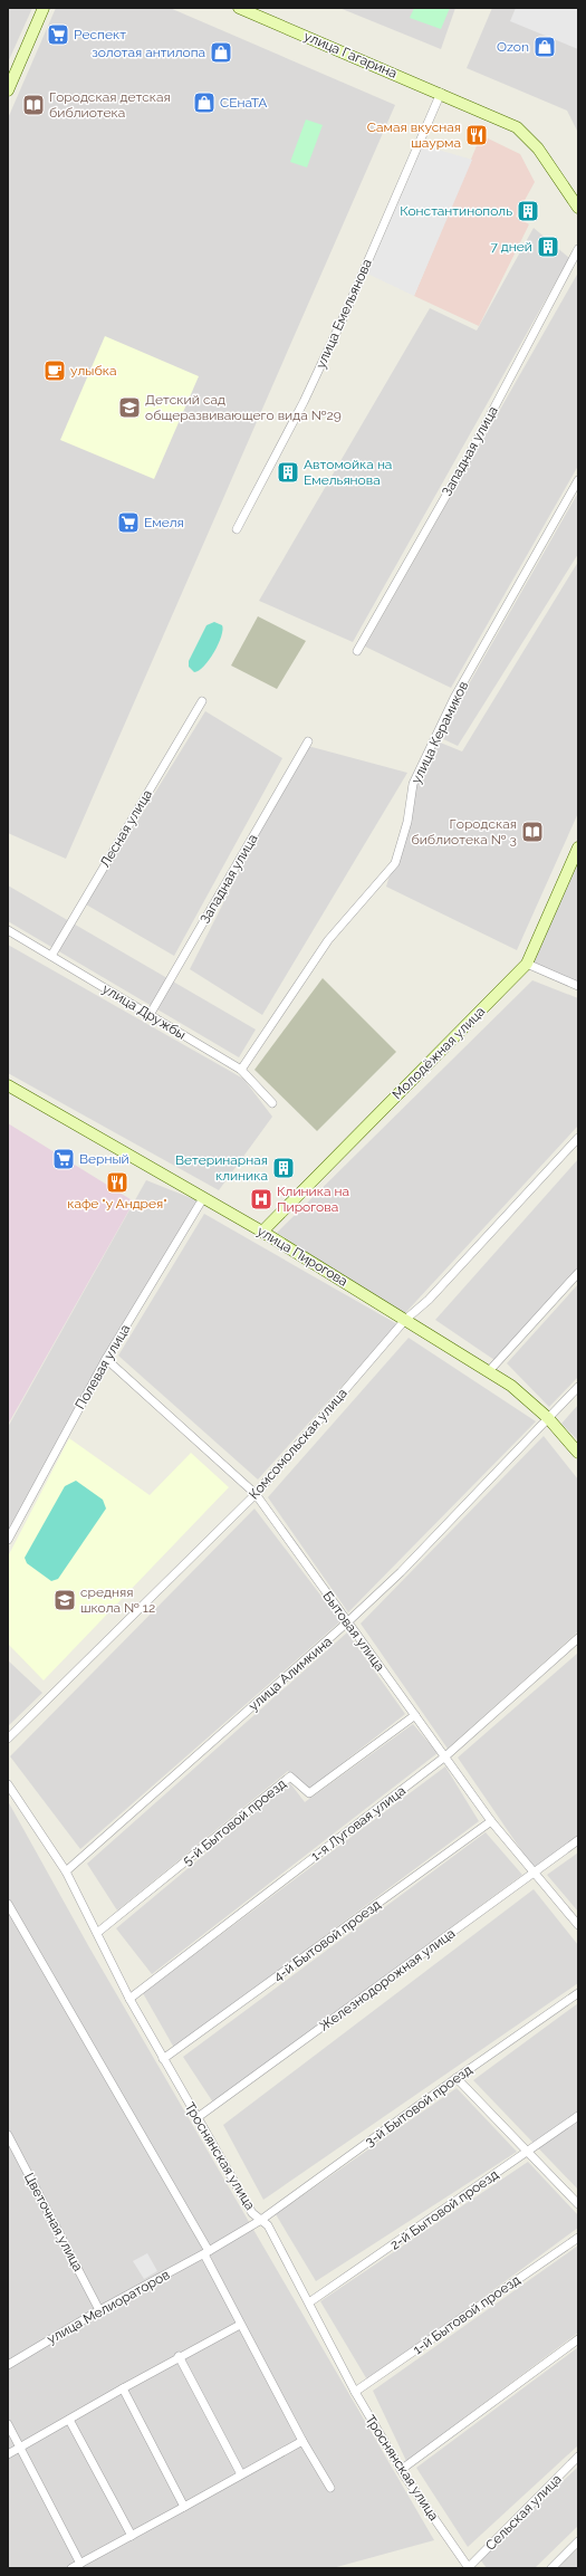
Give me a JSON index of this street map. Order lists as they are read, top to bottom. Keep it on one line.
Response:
{"streets":{"street":["улица Гагарина","улица Емельянова","Западная улица","улица Керамиков","Лесная улица","улица Дружбы","Молодёжная улица","улица Пирогова","Полевая улица","Комсомольская улица","Бытовая улица","улица Алимкина","5-й Бытовой проезд","1-я Луговая улица","4-й Бытовой проезд","Железнодорожная улица","3-й Бытовой проезд","Троснянская улица","2-й Бытовой проезд","Цветочная улица","улица Мелиораторов","1-й Бытовой проезд","Сельская улица"]},"crossings":[["улица Гагарина","улица Емельянова"],["Западная улица","улица Дружбы"],["улица Керамиков","улица Дружбы"],["Лесная улица","улица Дружбы"],["Молодёжная улица","улица Пирогова"],["улица Пирогова","Полевая улица"],["улица Пирогова","Комсомольская улица"],["улица Пирогова","улица Алимкина"],["Полевая улица","Бытовая улица"],["Комсомольская улица","Бытовая улица"],["Бытовая улица","улица Алимкина"],["Бытовая улица","5-й Бытовой проезд"],["Бытовая улица","1-я Луговая улица"],["Бытовая улица","4-й Бытовой проезд"],["Бытовая улица","Железнодорожная улица"],["улица Алимкина","Троснянская улица"],["5-й Бытовой проезд","Троснянская улица"],["1-я Луговая улица","Троснянская улица"],["4-й Бытовой проезд","Троснянская улица"],["Железнодорожная улица","Троснянская улица"],["3-й Бытовой проезд","Троснянская улица"],["3-й Бытовой проезд","улица Мелиораторов"],["Троснянская улица","2-й Бытовой проезд"],["Троснянская улица","1-й Бытовой проезд"],["Троснянская улица","Сельская улица"],["Цветочная улица","улица Мелиораторов"]],"places":{"supermarket":["Респект","Емеля","Верный"],"shop":["Ozon","золотая антилопа","СЕнаТА"],"library":["Городская детская библиотека","Городская библиотека № 3"],"restaurant":["Самая вкусная шаурма","кафе \"у Андрея\""],"building":["Константинополь","7 дней","Автомойка на Емельянова","Ветеринарная клиника"],"cafe":["улыбка"],"school or university":["Детский сад общеразвивающего вида №29","средняя школа № 12"],"hospital":["Клиника на Пирогова"]}}
